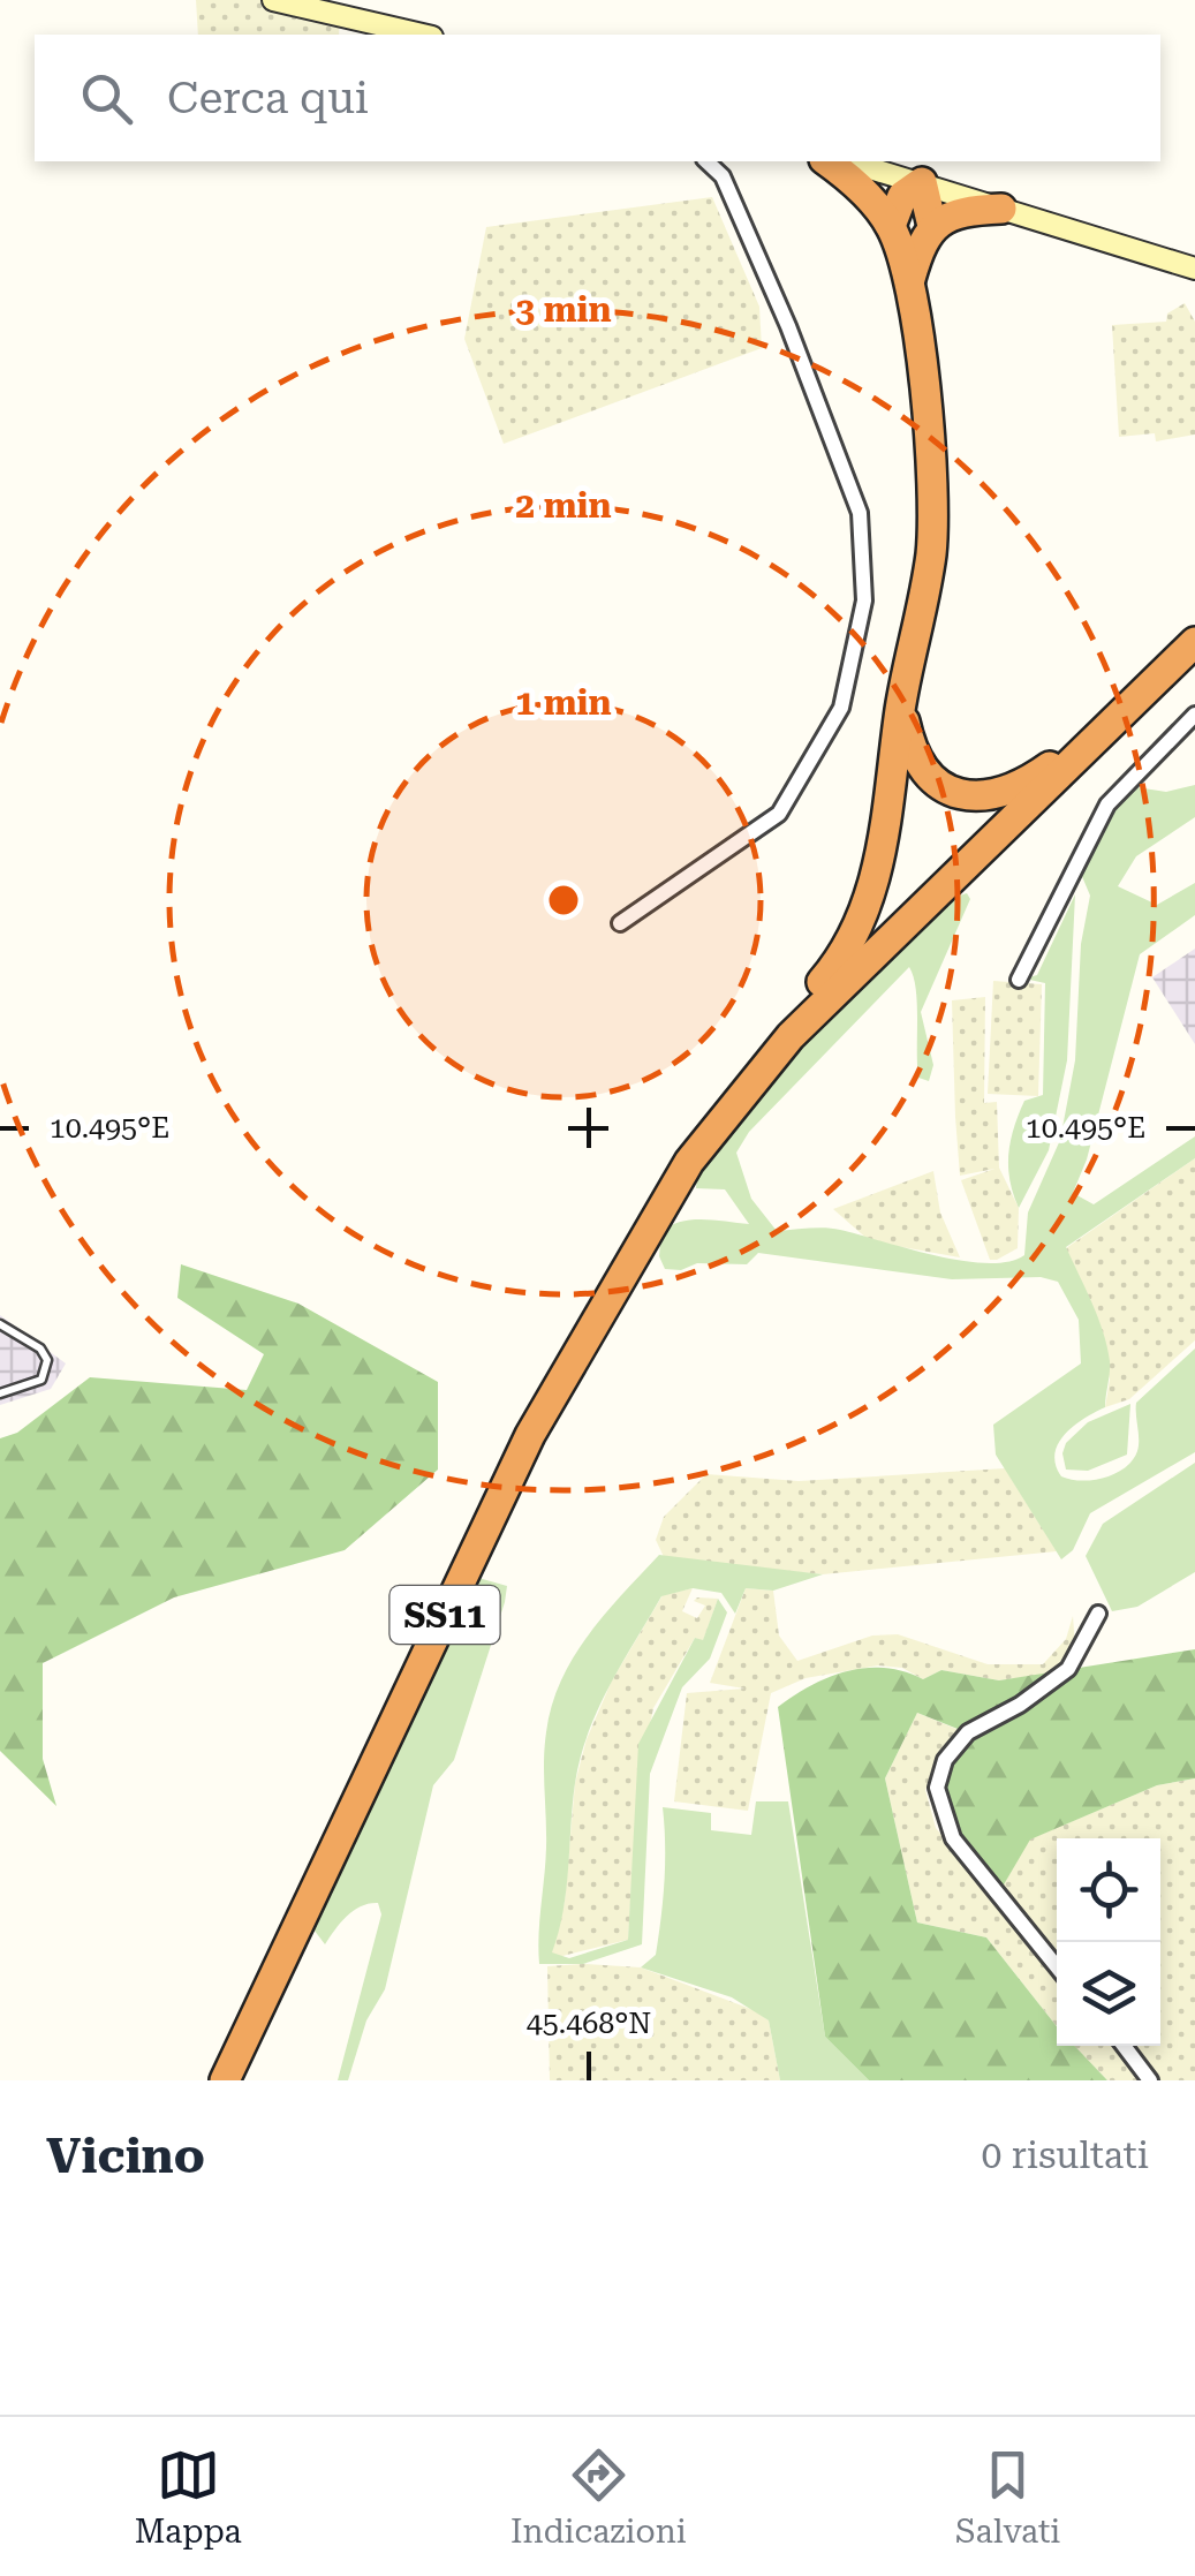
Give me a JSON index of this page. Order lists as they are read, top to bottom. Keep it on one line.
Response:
{"streets":{"highway":["SS11"]},"page":{"search":"Cerca qui","heading":["Vicino","0 risultati"],"nav":["Mappa","Indicazioni","Salvati"]},"coordinates":["10.495°E","45.468°N"],"rings":["3 min","2 min","1 min"]}
